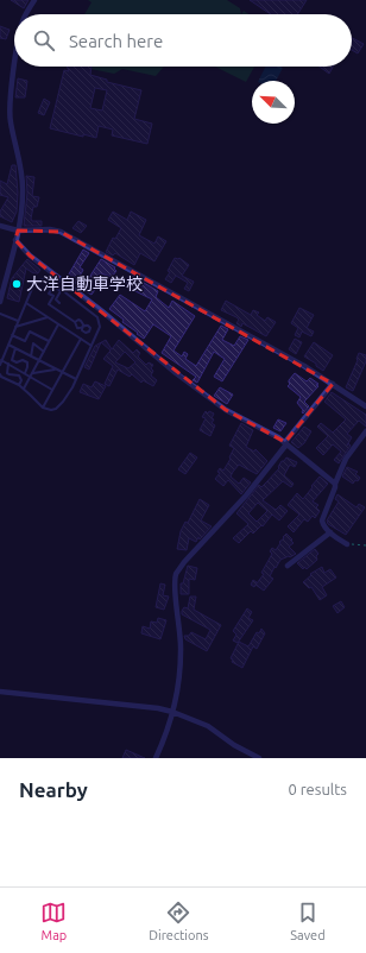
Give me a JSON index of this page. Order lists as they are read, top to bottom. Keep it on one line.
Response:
{"places":["大洋自動車学校"],"north":"top left","page":{"search":"Search here","heading":["Nearby","0 results"],"nav":["Map","Directions","Saved"]}}
